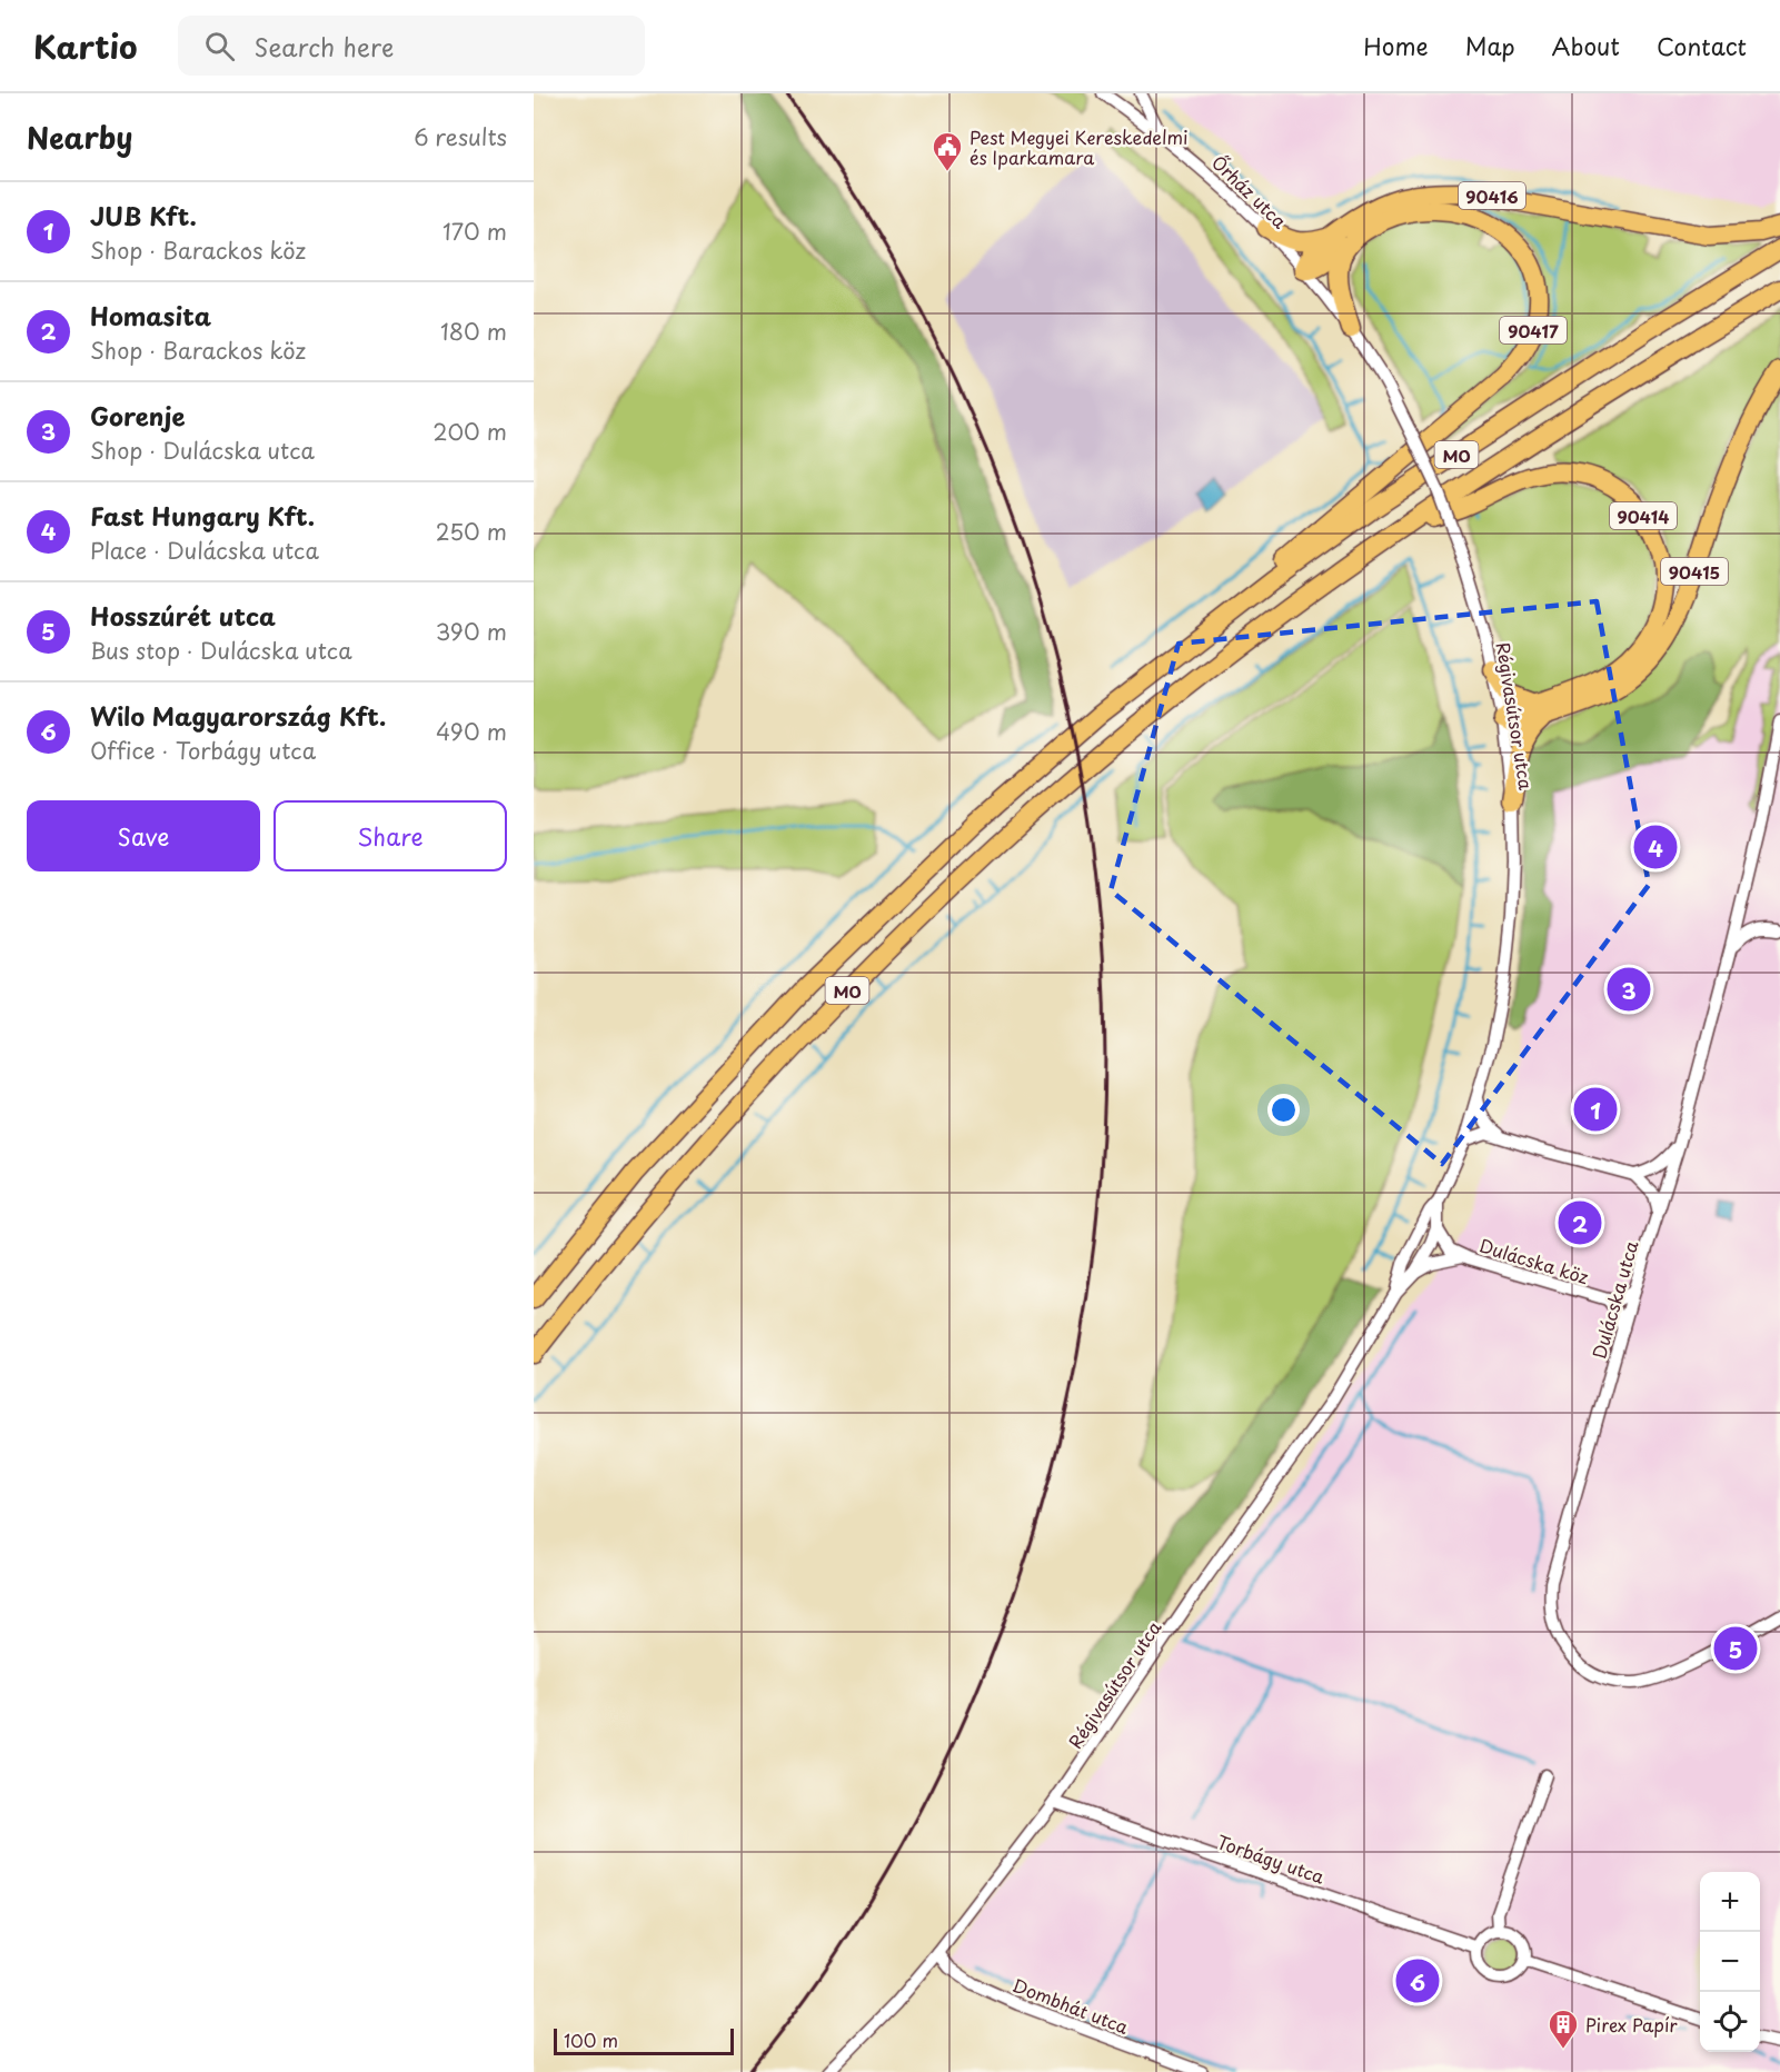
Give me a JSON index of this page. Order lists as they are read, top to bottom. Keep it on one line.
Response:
{"streets":{"highway":["90416","90417","M0","90414","90415"],"street":["Őrház utca","Régivasútsor utca","Dulácska köz","Dulácska utca","Torbágy utca","Dombhát utca"]},"crossings":[["Őrház utca","90416"],["Őrház utca","Régivasútsor utca"],["90416","90417"],["90416","Régivasútsor utca"],["90417","M0"],["M0","90414"],["90414","90415"],["90415","Régivasútsor utca"],["Régivasútsor utca","Dulácska köz"],["Régivasútsor utca","Torbágy utca"],["Régivasútsor utca","Dombhát utca"],["Dulácska köz","Dulácska utca"]],"places":{"public building":["Pest Megyei Kereskedelmi és Iparkamara"],"building":["Pirex Papír"]},"scale_bar":"100 m","page":{"header":"Kartio","search":"Search here","nav":["Home","Map","About","Contact"],"heading":["Nearby","6 results"],"list":[{"mark":"1","name":"JUB Kft.","note":"Shop · Barackos köz","value":"170 m"},{"mark":"2","name":"Homasita","note":"Shop · Barackos köz","value":"180 m"},{"mark":"3","name":"Gorenje","note":"Shop · Dulácska utca","value":"200 m"},{"mark":"4","name":"Fast Hungary Kft.","note":"Place · Dulácska utca","value":"250 m"},{"mark":"5","name":"Hosszúrét utca","note":"Bus stop · Dulácska utca","value":"390 m"},{"mark":"6","name":"Wilo Magyarország Kft.","note":"Office · Torbágy utca","value":"490 m"}],"buttons":["Save","Share"],"pins":["4","3","1","2","5","6"],"map_buttons":["+","−"],"scale":"100 m"}}
